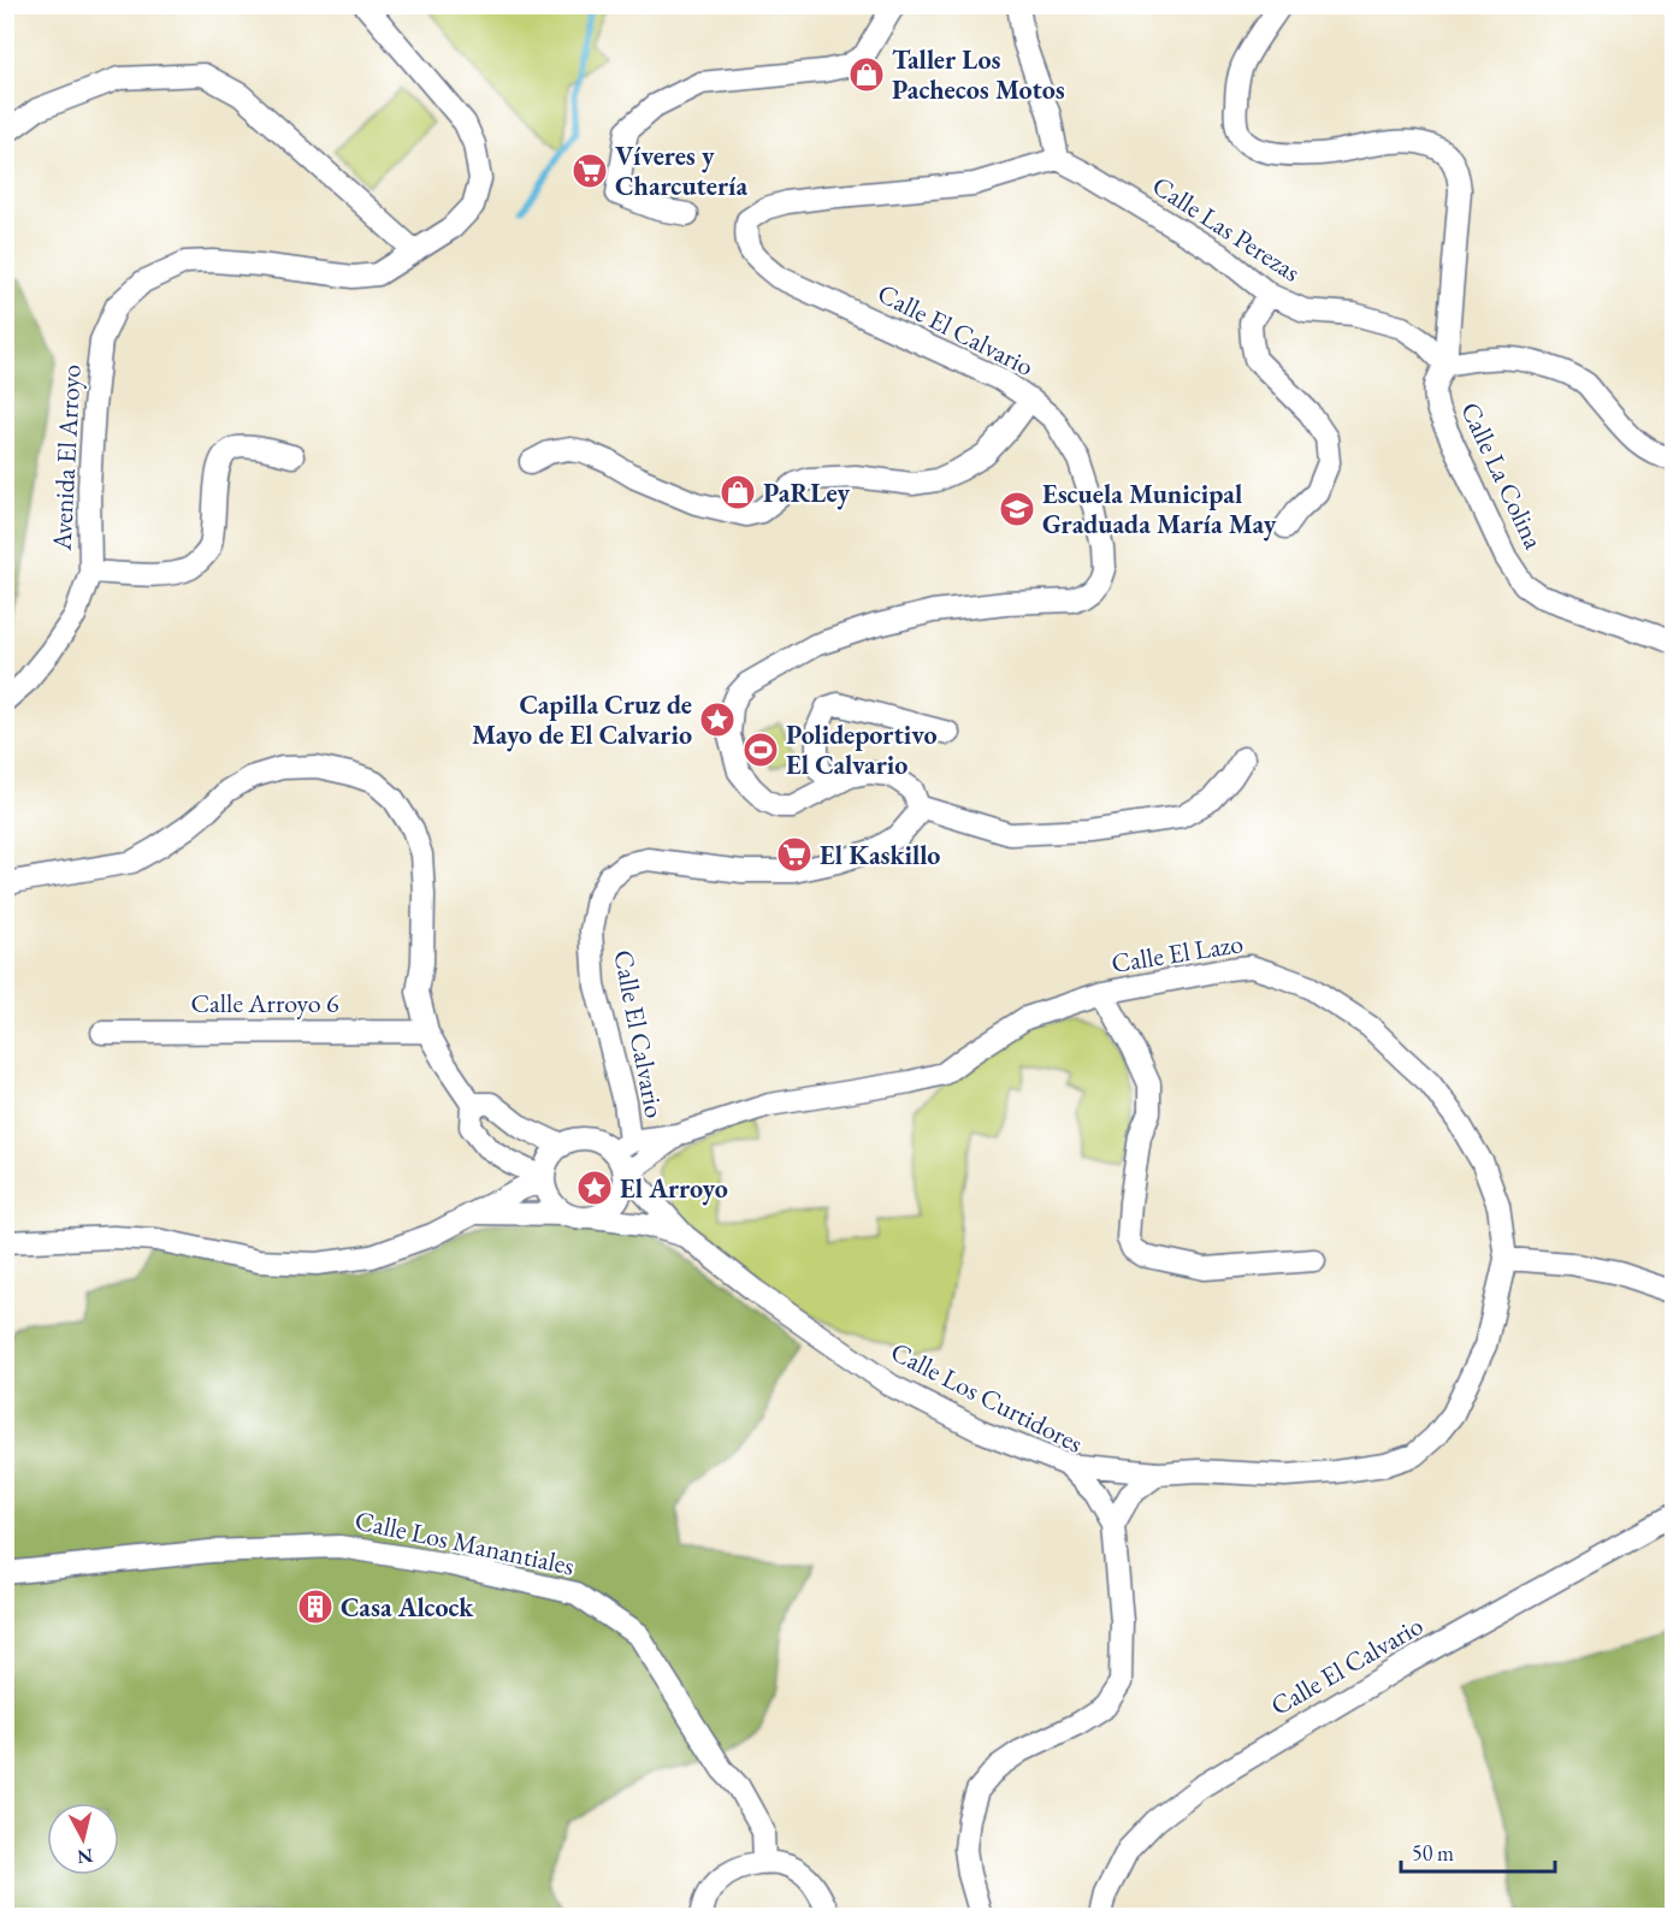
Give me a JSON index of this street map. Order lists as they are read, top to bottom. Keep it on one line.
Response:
{"streets":{"street":["Calle Las Perezas","Calle El Calvario","Avenida El Arroyo","Calle La Colina","Calle El Lazo","Calle Arroyo 6","Calle Los Curtidores","Calle Los Manantiales"]},"crossings":[["Calle Las Perezas","Calle El Calvario"],["Calle Las Perezas","Calle La Colina"],["Calle El Calvario","Calle El Lazo"],["Calle El Calvario","Calle Los Curtidores"],["Calle El Lazo","Calle Los Curtidores"]],"places":{"shop":["Taller Los Pachecos Motos","PaRLey"],"supermarket":["Víveres y Charcutería","El Kaskillo"],"school or university":["Escuela Municipal Graduada María May"],"place":["Capilla Cruz de Mayo de El Calvario","El Arroyo"],"sports":["Polideportivo El Calvario"],"building":["Casa Alcock"]},"scale_bar":"50 m","north":"bottom"}
